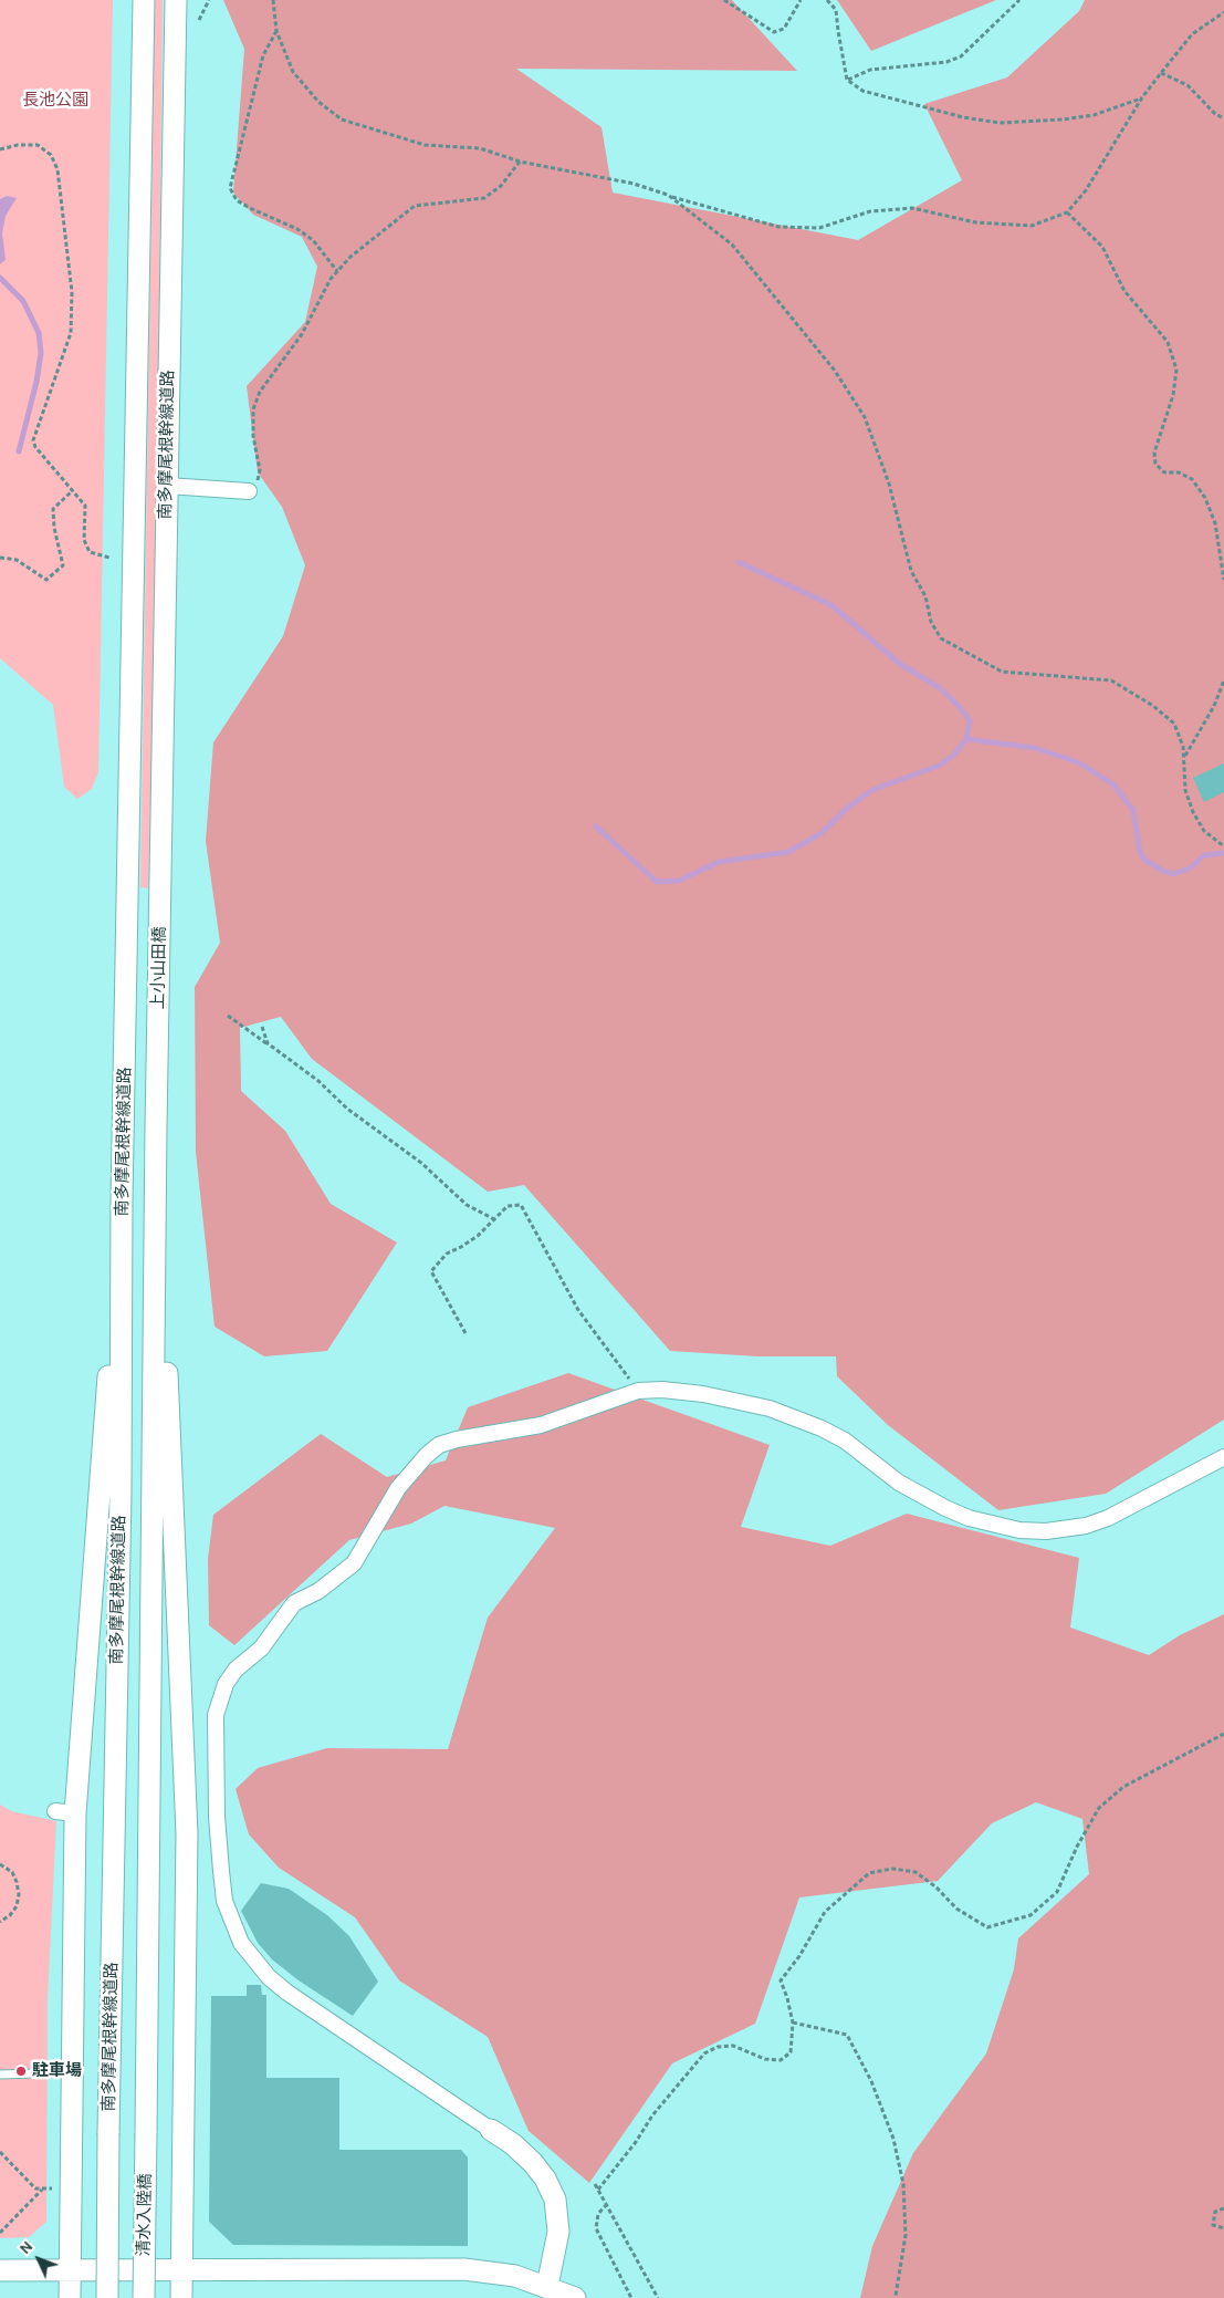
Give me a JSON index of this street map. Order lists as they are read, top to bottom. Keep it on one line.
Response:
{"streets":{"main road":["南多摩尾根幹線道路","上小山田橋","清水入陸橋"]},"crossings":[["南多摩尾根幹線道路","上小山田橋"],["南多摩尾根幹線道路","清水入陸橋"]],"parks":["長池公園"],"places":["駐車場"],"north":"top left"}
